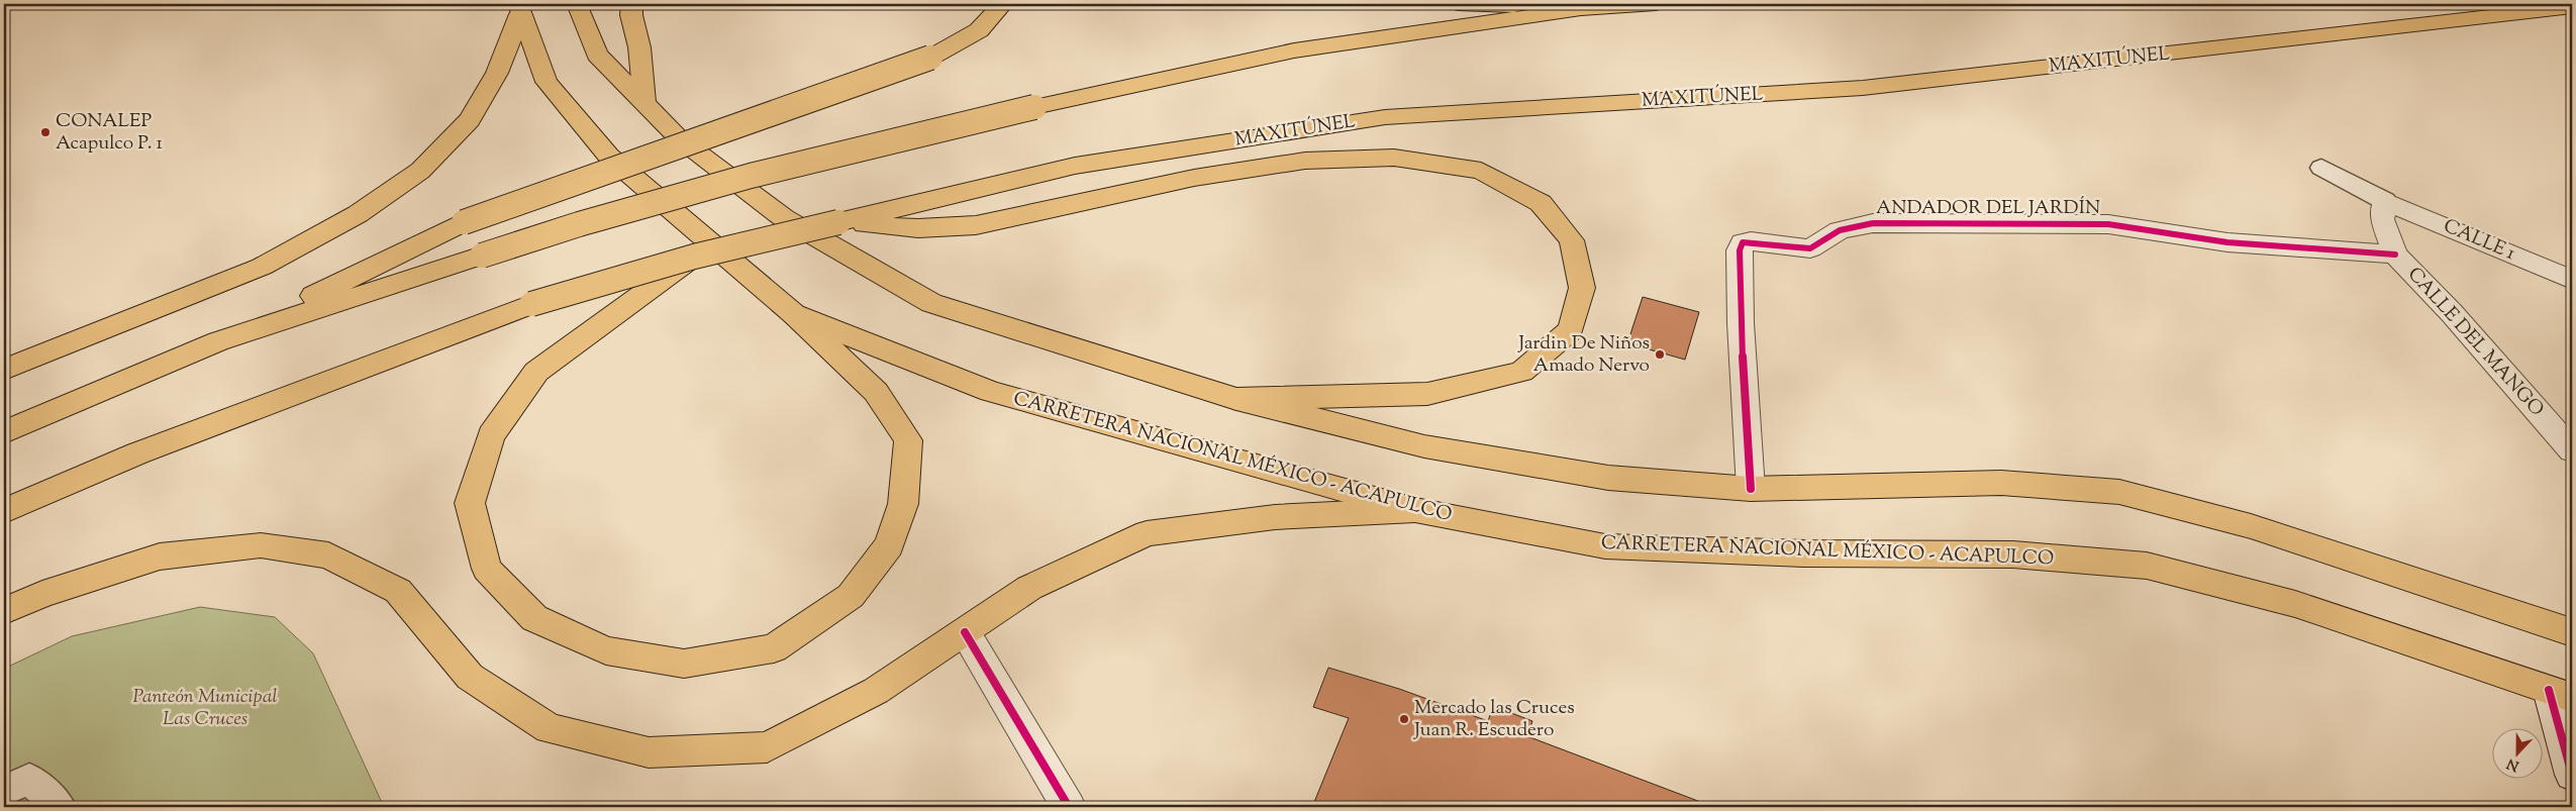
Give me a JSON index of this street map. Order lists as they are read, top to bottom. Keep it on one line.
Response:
{"streets":{"main road":["MAXITÚNEL","CARRETERA NACIONAL MÉXICO - ACAPULCO"],"street":["ANDADOR DEL JARDÍN","CALLE 1","CALLE DEL MANGO"]},"crossings":[["ANDADOR DEL JARDÍN","CALLE DEL MANGO"],["CALLE 1","CALLE DEL MANGO"]],"parks":["Panteón Municipal Las Cruces"],"places":["CONALEP Acapulco P. 1","Jardin De Niños Amado Nervo","Mercado las Cruces Juan R. Escudero"],"north":"bottom"}
